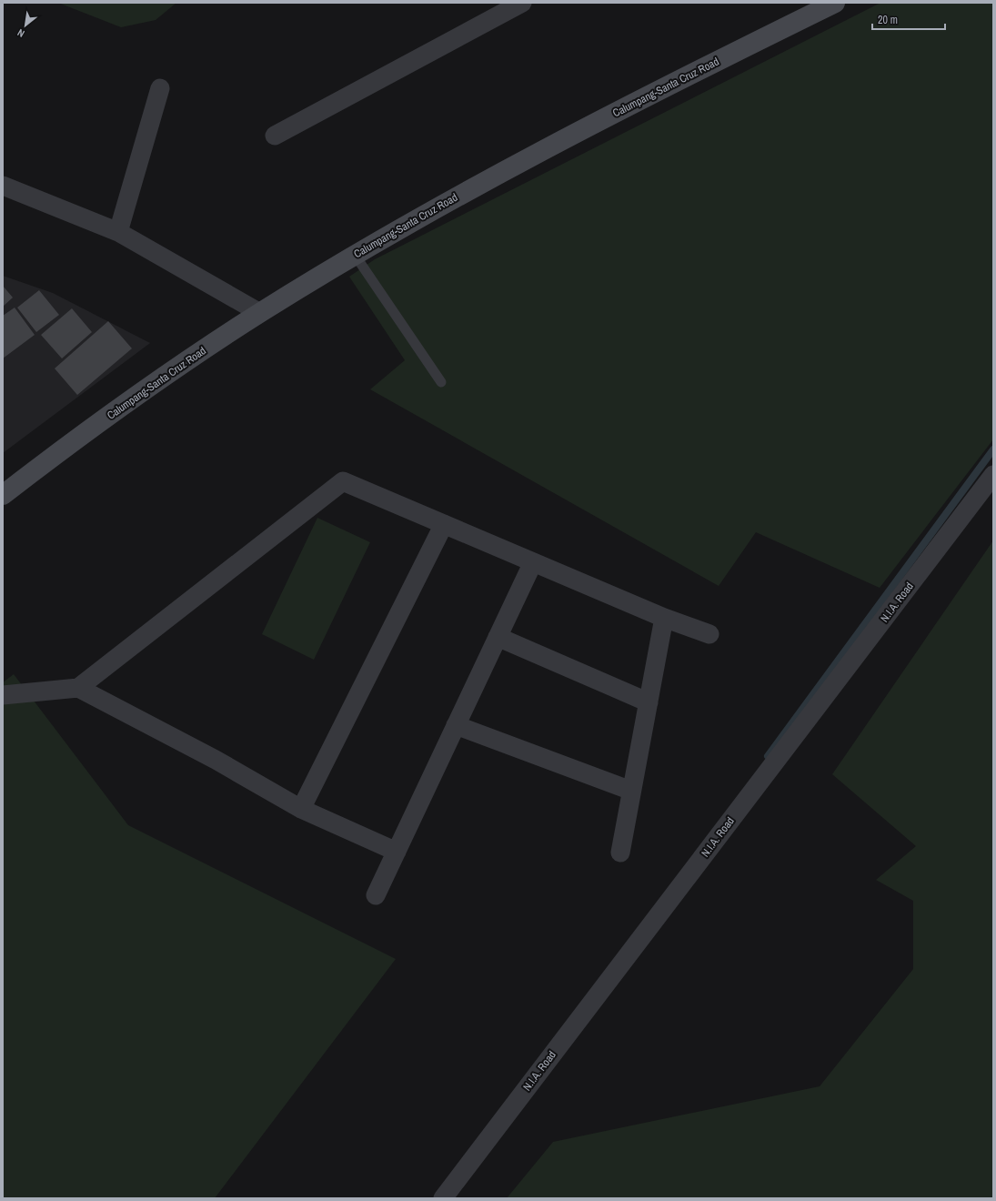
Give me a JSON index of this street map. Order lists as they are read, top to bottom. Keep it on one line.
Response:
{"streets":{"main road":["Calumpang-Santa Cruz Road"],"street":["N.I.A. Road"]},"scale_bar":"20 m","north":"bottom left"}
